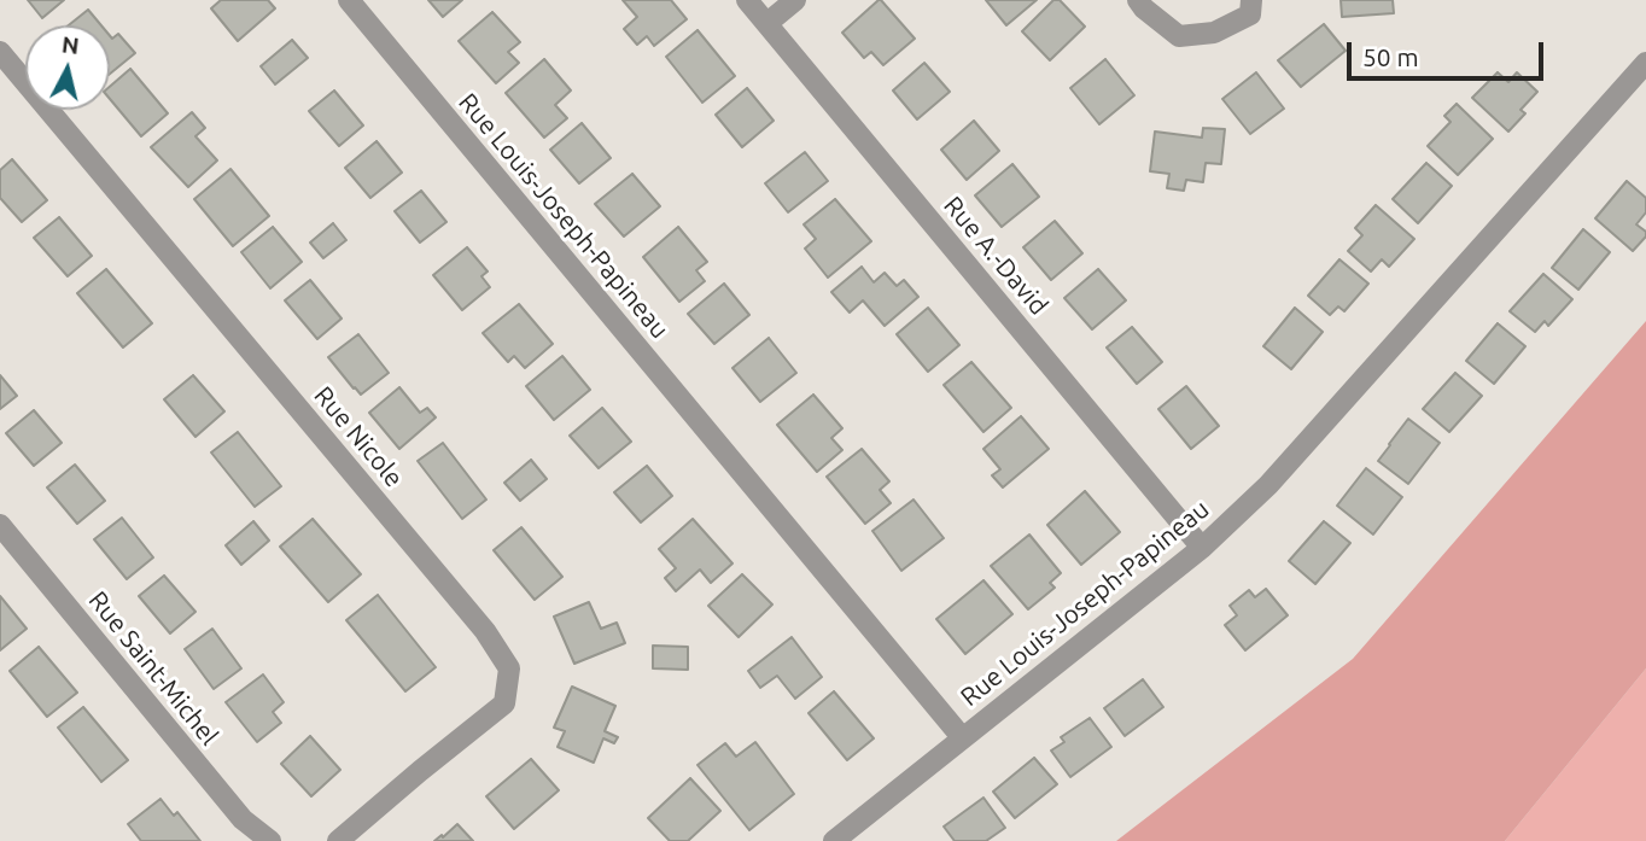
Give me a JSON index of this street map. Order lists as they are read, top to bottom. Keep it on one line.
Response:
{"streets":{"street":["Rue Louis-Joseph-Papineau","Rue A.-David","Rue Nicole","Rue Saint-Michel"]},"crossings":[["Rue Louis-Joseph-Papineau","Rue A.-David"]],"scale_bar":"50 m","north":"top"}
